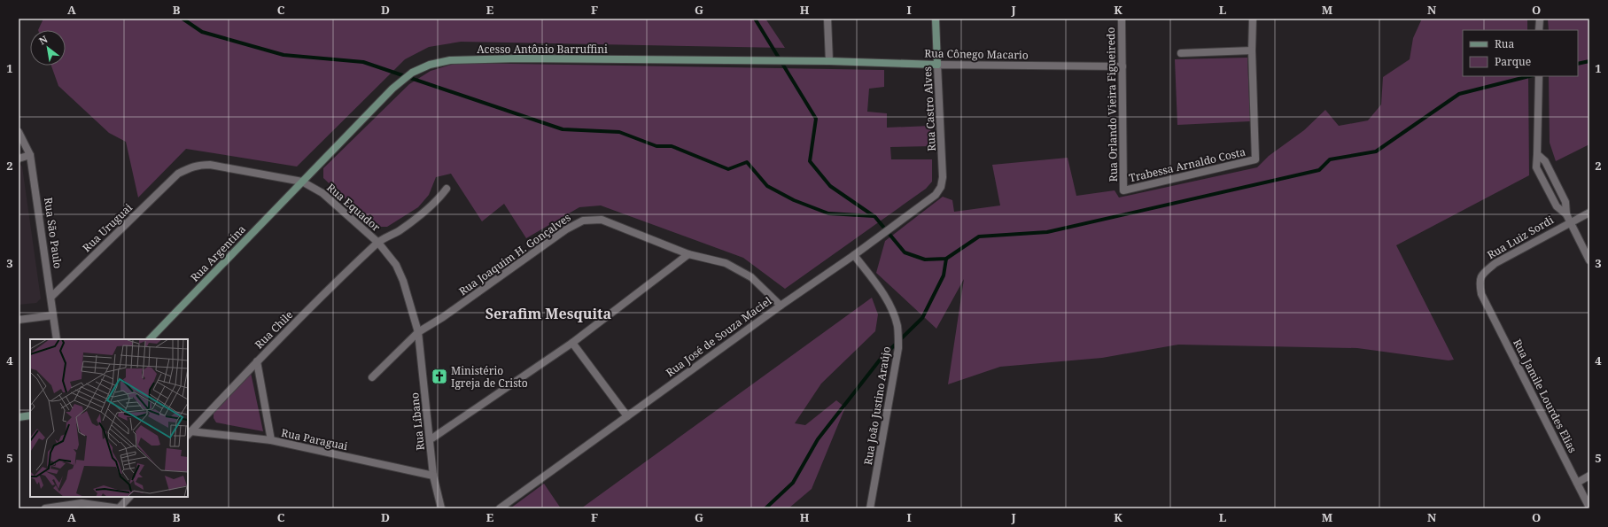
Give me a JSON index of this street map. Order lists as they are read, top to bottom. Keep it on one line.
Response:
{"streets":{"street":["Acesso Antônio Barruffini","Rua Cônego Macario","Rua Orlando Vieira Figueiredo","Rua Castro Alves","Trabessa Arnaldo Costa","Rua Equador","Rua Uruguai","Rua São Paulo","Rua Luiz Sordi","Rua Argentina","Rua Joaquim H. Gonçalves","Rua Chile","Rua José de Souza Maciel","Rua Jamile Lourdes Elias","Rua João Justino Araújo","Rua Líbano","Rua Paraguai"]},"crossings":[["Acesso Antônio Barruffini","Rua Cônego Macario"],["Acesso Antônio Barruffini","Rua Equador"],["Acesso Antônio Barruffini","Rua Argentina"],["Rua Cônego Macario","Rua Orlando Vieira Figueiredo"],["Rua Cônego Macario","Rua Castro Alves"],["Rua Orlando Vieira Figueiredo","Trabessa Arnaldo Costa"],["Rua Castro Alves","Rua José de Souza Maciel"],["Rua Equador","Rua Uruguai"],["Rua Equador","Rua Argentina"],["Rua Equador","Rua Joaquim H. Gonçalves"],["Rua Equador","Rua Chile"],["Rua Equador","Rua Líbano"],["Rua Uruguai","Rua São Paulo"],["Rua Luiz Sordi","Rua Jamile Lourdes Elias"],["Rua Joaquim H. Gonçalves","Rua José de Souza Maciel"],["Rua Joaquim H. Gonçalves","Rua Líbano"],["Rua Chile","Rua Paraguai"],["Rua José de Souza Maciel","Rua João Justino Araújo"],["Rua Líbano","Rua Paraguai"]],"districts":["Serafim Mesquita"],"places":{"church":["Ministério Igreja de Cristo"]},"legend":["Rua","Parque"],"north":"top left","grid":{"columns":["A","B","C","D","E","F","G","H","I","J","K","L","M","N","O"],"rows":["1","2","3","4","5"]}}
